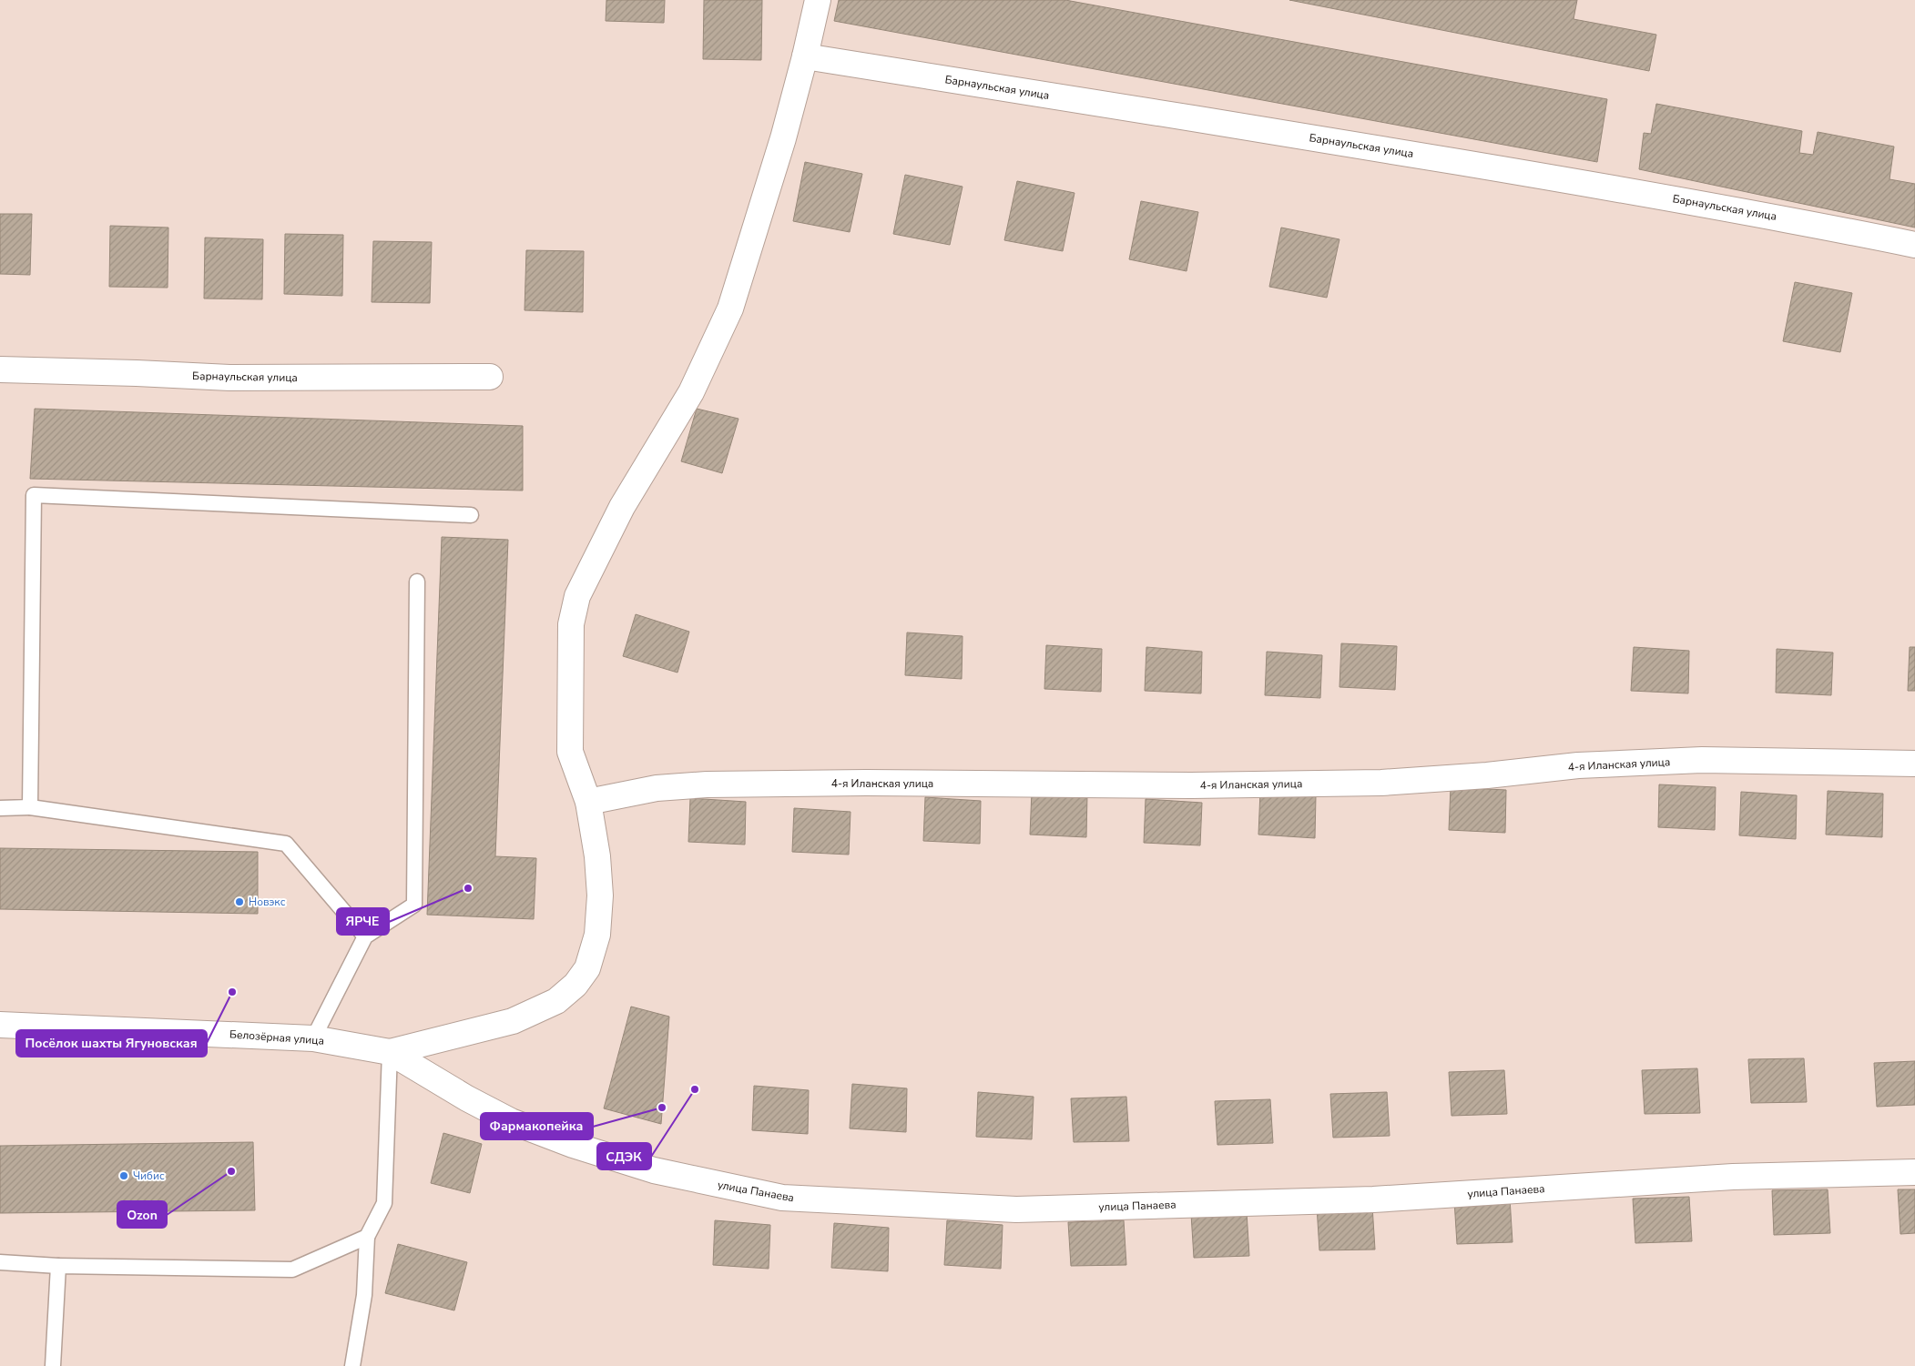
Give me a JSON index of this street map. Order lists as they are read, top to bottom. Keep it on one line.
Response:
{"streets":{"street":["Барнаульская улица","4-я Иланская улица","Белозёрная улица","улица Панаева"]},"crossings":[["Белозёрная улица","улица Панаева"]],"places":["ЯРЧЕ","Новэкс","Посёлок шахты Ягуновская","СДЭК","Фармакопейка","Ozon","Чибис"]}
